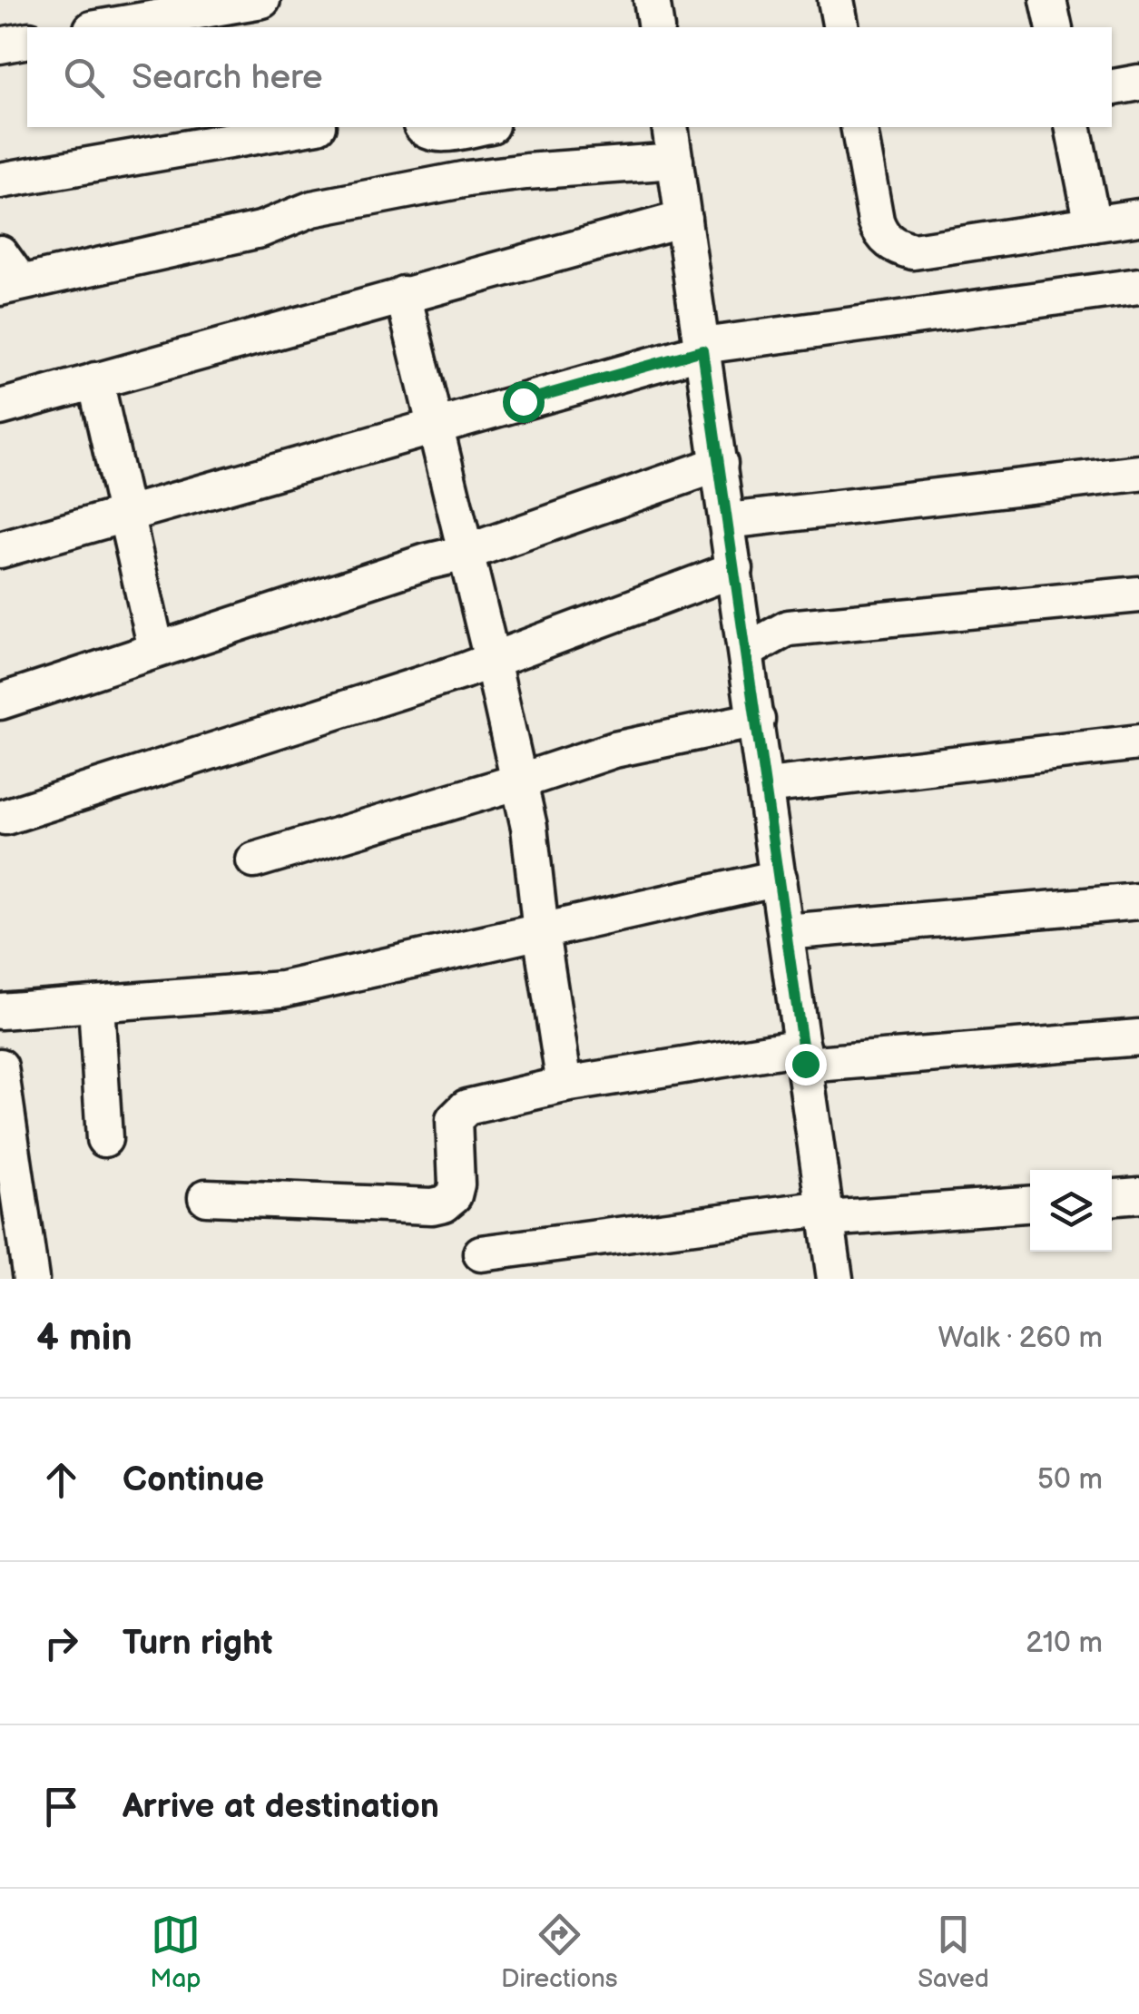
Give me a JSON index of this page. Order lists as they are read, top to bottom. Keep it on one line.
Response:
{"page":{"search":"Search here","heading":["4 min","Walk · 260 m"],"list":[["Continue","50 m"],["Turn right","210 m"],"Arrive at destination"],"nav":["Map","Directions","Saved"]}}
